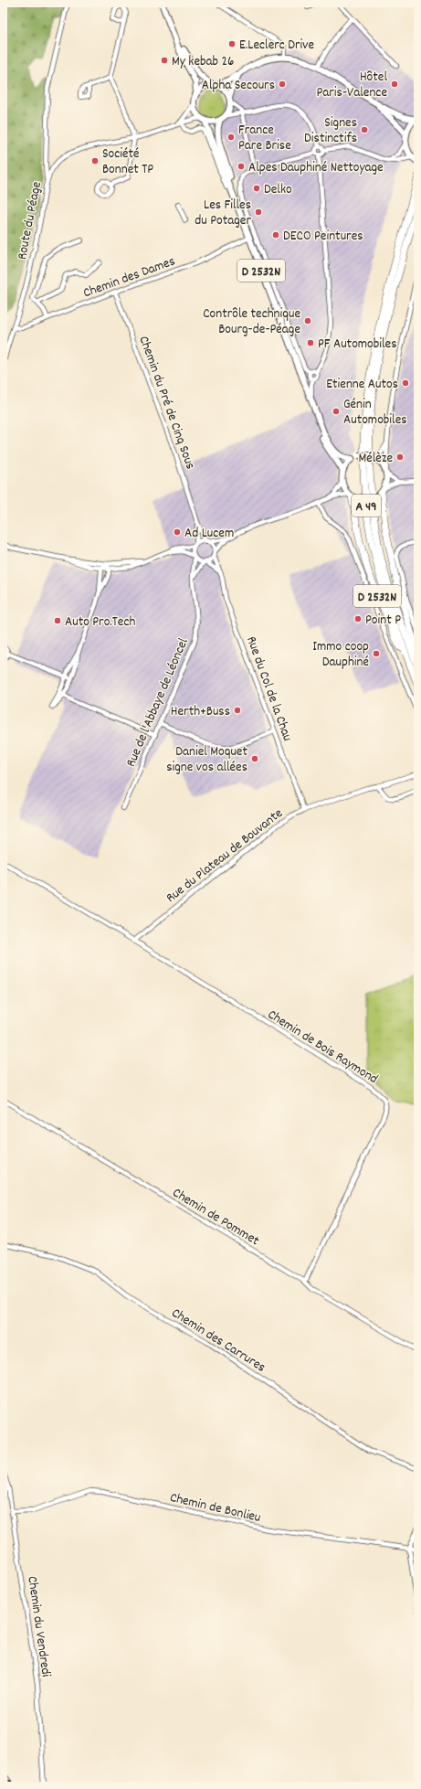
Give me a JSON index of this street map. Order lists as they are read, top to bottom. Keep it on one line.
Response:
{"streets":{"highway":["D 2532N","A 49"],"street":["Route du Péage","Chemin des Dames","Chemin du Pré de Cinq Sous","Rue du Col de la Chau","Rue de l'Abbaye de Léoncel","Rue du Plateau de Bouvante","Chemin de Bois Raymond","Chemin de Pommet","Chemin des Carrures","Chemin de Bonlieu","Chemin du Vendredi"]},"crossings":[["Route du Péage","D 2532N"],["Route du Péage","Chemin des Dames"],["D 2532N","Chemin des Dames"],["Chemin des Dames","Chemin du Pré de Cinq Sous"],["Chemin du Pré de Cinq Sous","Rue du Col de la Chau"],["Chemin du Pré de Cinq Sous","Rue de l'Abbaye de Léoncel"],["Rue du Col de la Chau","Rue de l'Abbaye de Léoncel"],["Rue du Col de la Chau","Rue du Plateau de Bouvante"],["Rue du Plateau de Bouvante","Chemin de Bois Raymond"],["Chemin de Bois Raymond","Chemin de Pommet"],["Chemin de Bonlieu","Chemin du Vendredi"]],"places":["E.Leclerc Drive","My kebab 26","Alpha Secours","Hôtel Paris-Valence","Signes Distinctifs","France Pare Brise","Société Bonnet TP","Alpes Dauphiné Nettoyage","Delko","Les Filles du Potager","DECO Peintures","Contrôle technique Bourg-de-Péage","PF Automobiles","Etienne Autos","Génin Automobiles","Mélèze","Ad Lucem","Point P","Auto Pro.Tech","Immo coop Dauphiné","Herth+Buss","Daniel Moquet signe vos allées"]}
